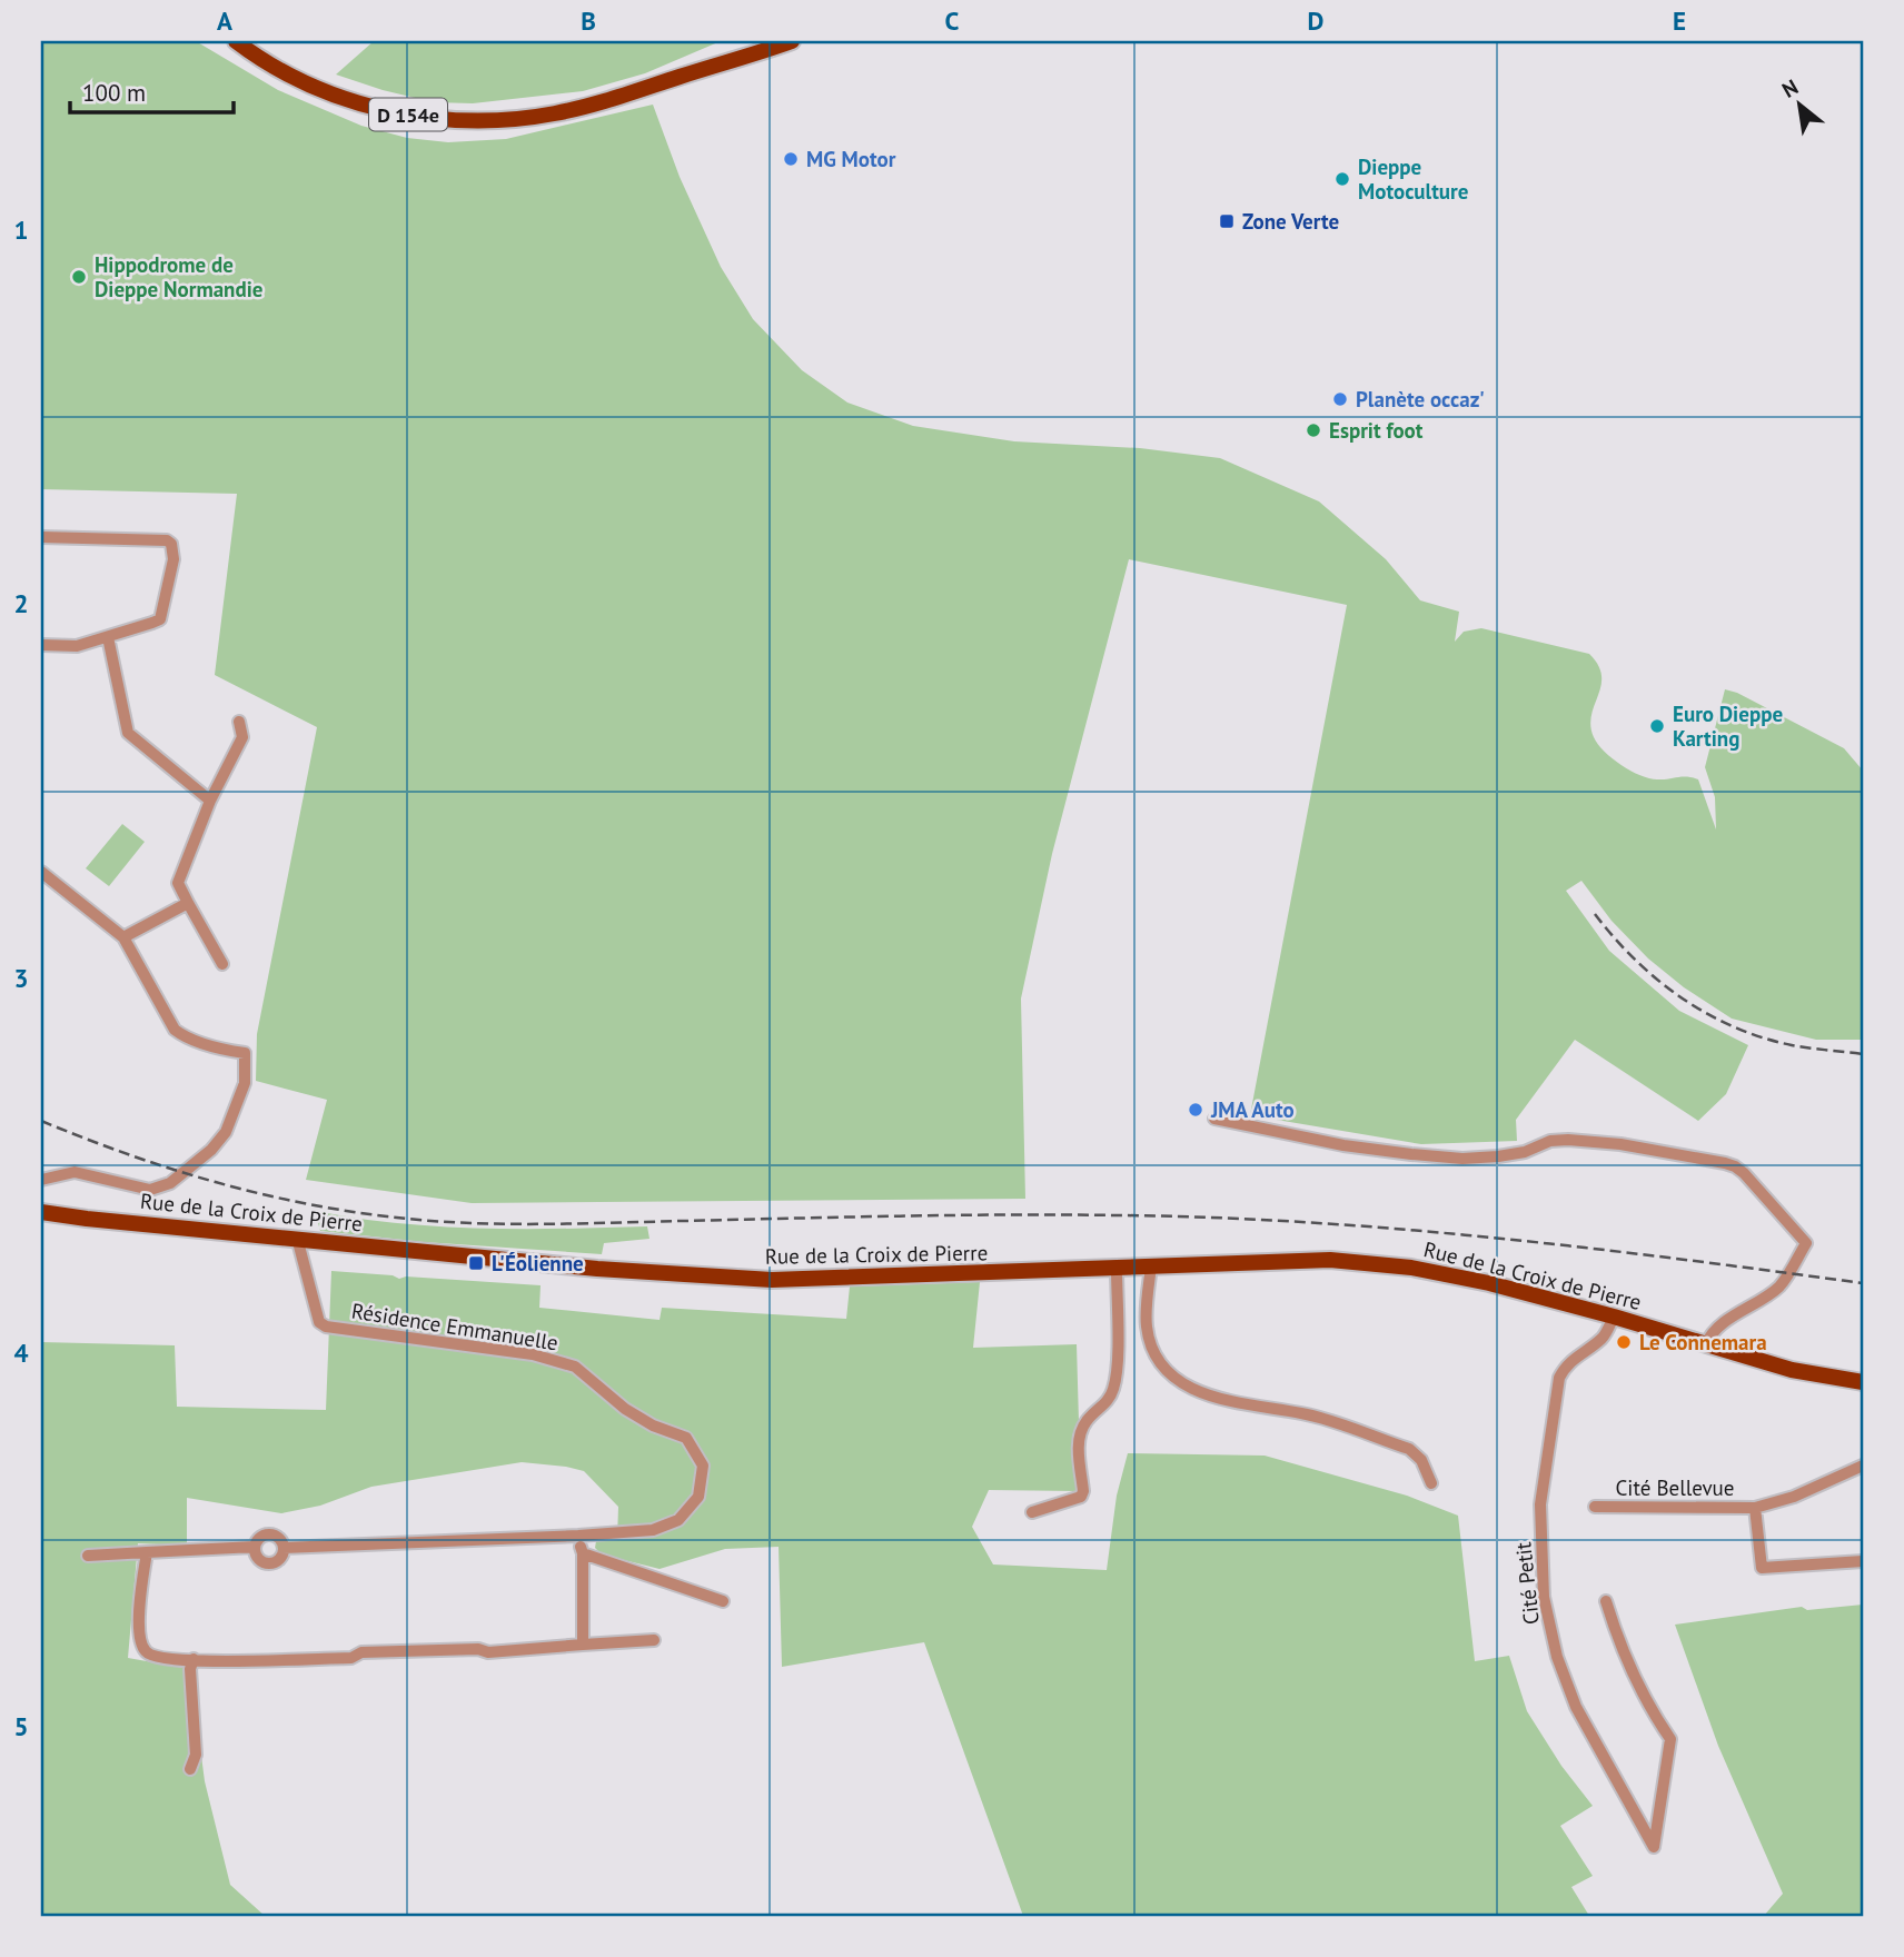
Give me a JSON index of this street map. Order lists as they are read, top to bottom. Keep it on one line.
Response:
{"streets":{"main road":["D 154e","Rue de la Croix de Pierre"],"street":["Résidence Emmanuelle","Cité Bellevue","Cité Petit"]},"crossings":[["Rue de la Croix de Pierre","Résidence Emmanuelle"],["Rue de la Croix de Pierre","Cité Petit"]],"places":{"other":["MG Motor","Dieppe Motoculture","Hippodrome de Dieppe Normandie","Planète occaz'","Esprit foot","Euro Dieppe Karting","JMA Auto","Le Connemara"],"transit":["Zone Verte","L'Éolienne"]},"scale_bar":"100 m","north":"top left","grid":{"columns":["A","B","C","D","E"],"rows":["1","2","3","4","5"]}}
